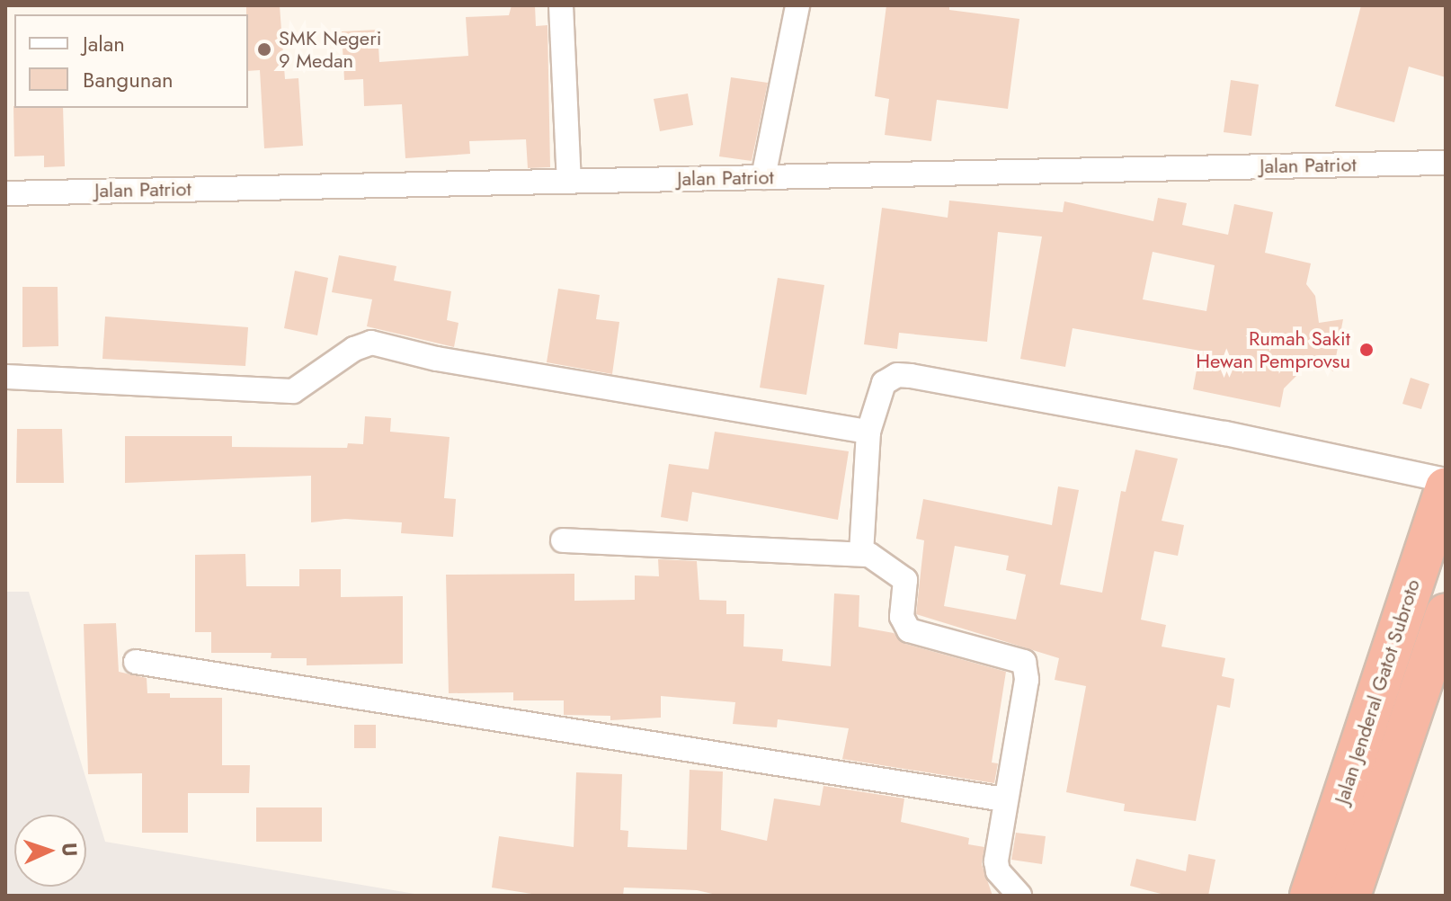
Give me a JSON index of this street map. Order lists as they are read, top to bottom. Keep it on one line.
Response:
{"streets":{"highway":["Jalan Jenderal Gatot Subroto"],"street":["Jalan Patriot"]},"places":["SMK Negeri 9 Medan","Rumah Sakit Hewan Pemprovsu"],"legend":["Jalan","Bangunan"],"north":"right"}
